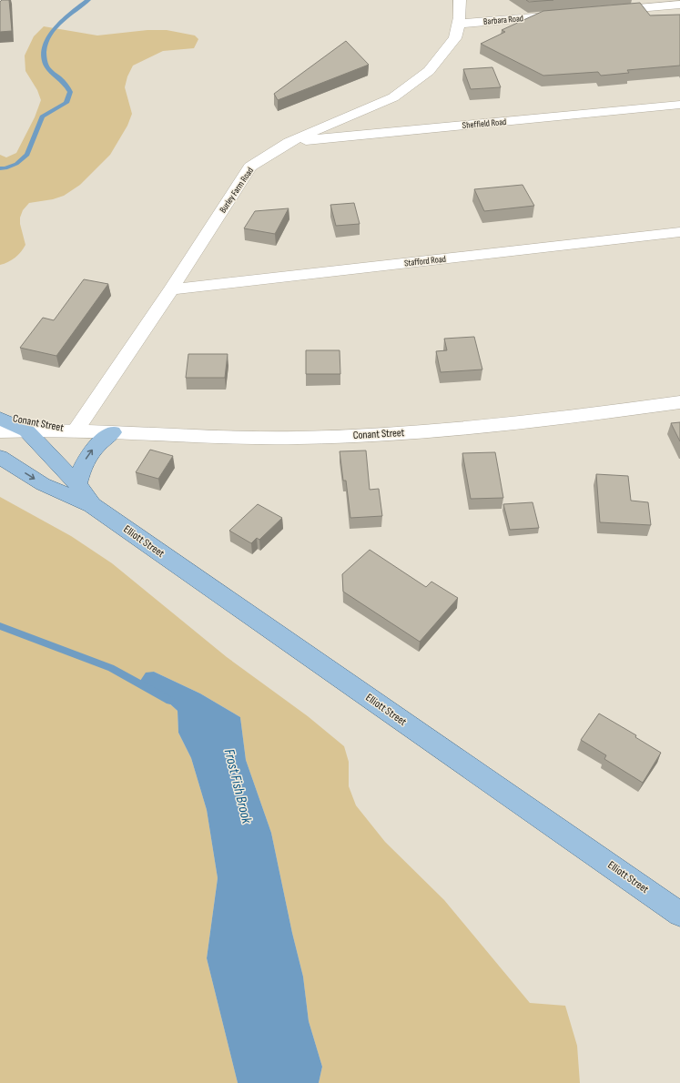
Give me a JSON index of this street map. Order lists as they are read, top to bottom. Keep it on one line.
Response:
{"streets":{"main road":["Elliott Street"],"street":["Barbara Road","Sheffield Road","Burley Farm Road","Stafford Road","Conant Street"]},"crossings":[["Barbara Road","Burley Farm Road"],["Sheffield Road","Burley Farm Road"],["Burley Farm Road","Stafford Road"],["Burley Farm Road","Conant Street"],["Conant Street","Elliott Street"]],"water":["Frost Fish Brook"]}
